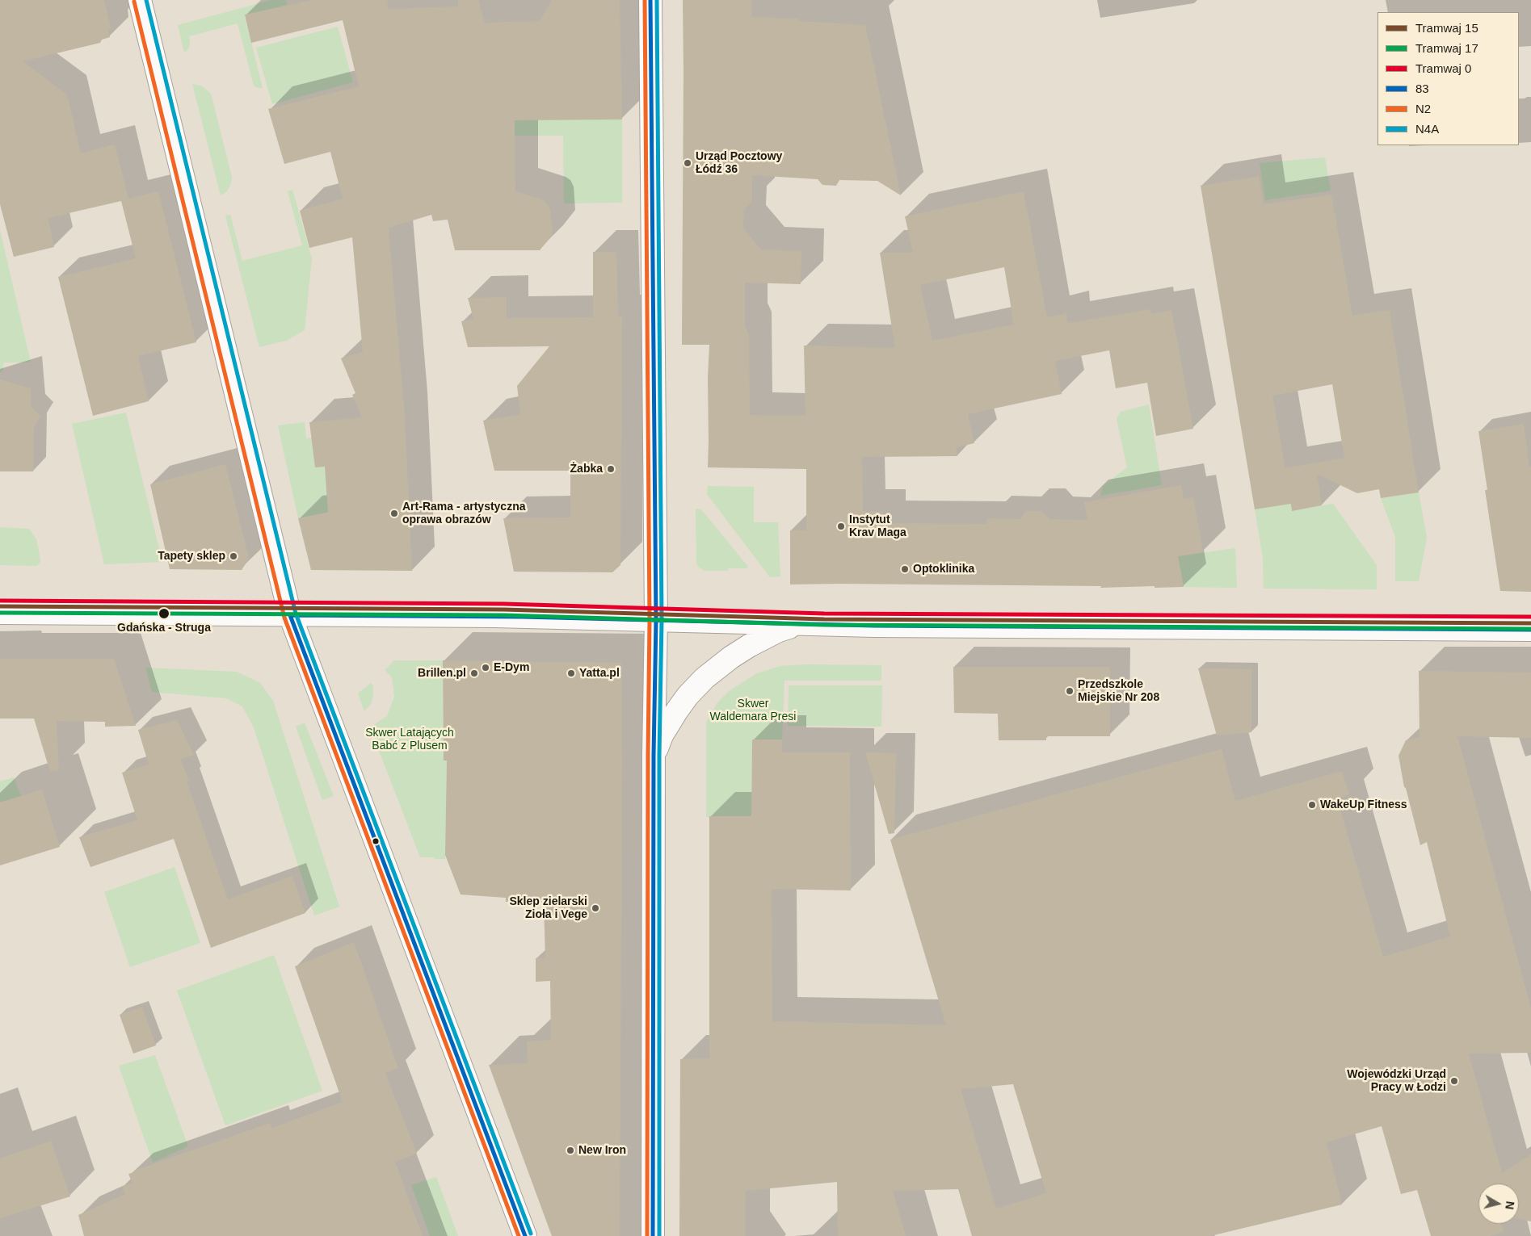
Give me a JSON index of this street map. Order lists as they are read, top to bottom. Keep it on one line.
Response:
{"parks":["Skwer Waldemara Presi","Skwer Latających Babć z Plusem"],"places":["Urząd Pocztowy Łódź 36","Żabka","Art-Rama - artystyczna oprawa obrazów","Instytut Krav Maga","Tapety sklep","Optoklinika","Gdańska - Struga","E-Dym","Brillen.pl","Yatta.pl","Przedszkole Miejskie Nr 208","WakeUp Fitness","Sklep zielarski Zioła i Vege","Wojewódzki Urząd Pracy w Łodzi","New Iron"],"lines":["transit line 83","transit line N2","transit line N4A","tram line 0","tram line 15","tram line 17"],"legend":["Tramwaj 15","Tramwaj 17","Tramwaj 0","83","N2","N4A"],"north":"right"}
